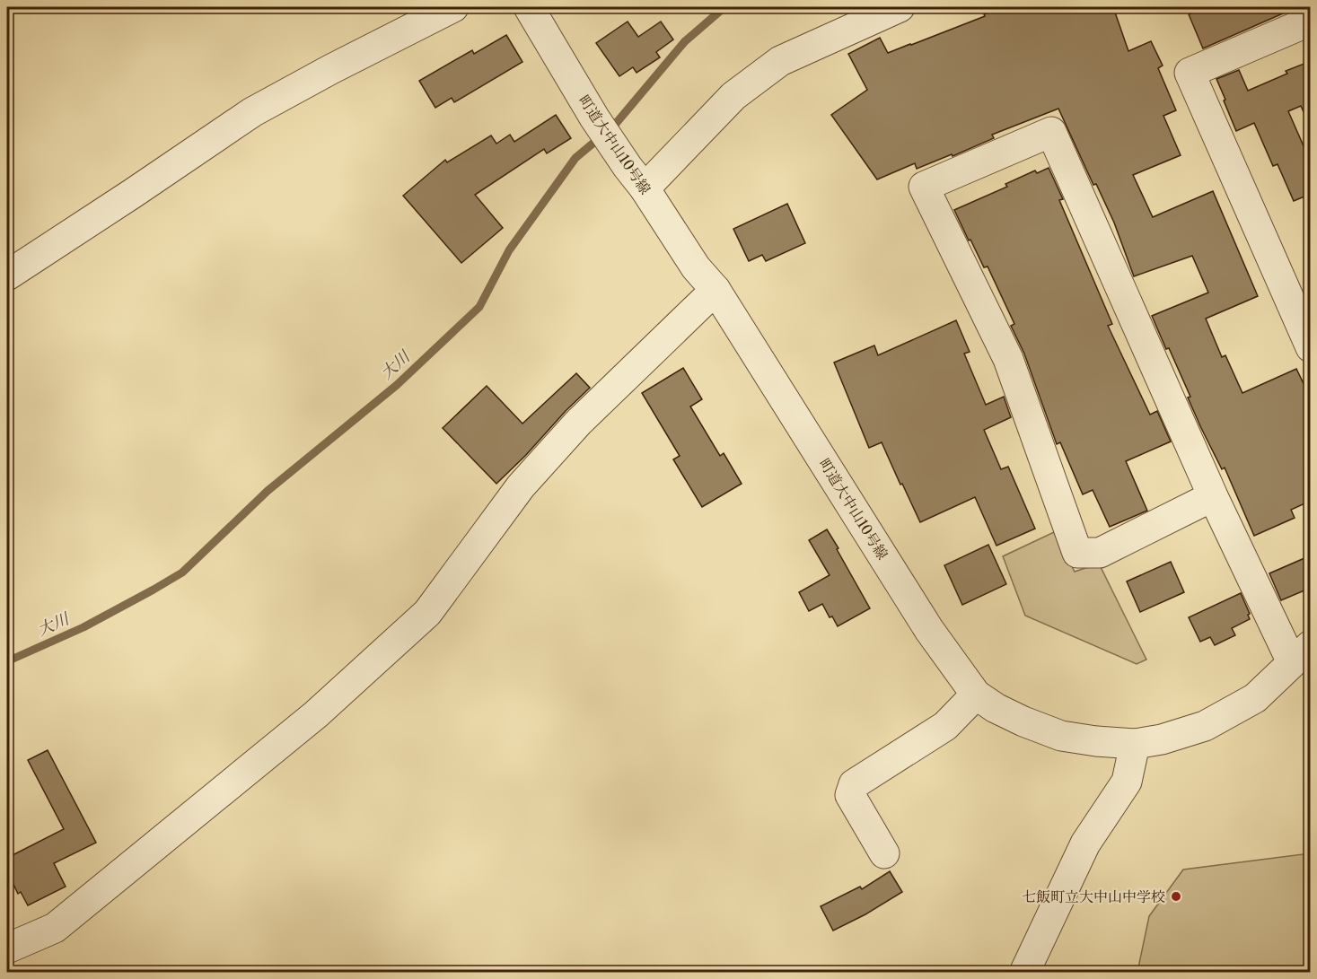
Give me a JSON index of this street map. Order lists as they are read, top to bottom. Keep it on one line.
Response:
{"streets":{"street":["町道大中山10号線"]},"water":["大川"],"places":["七飯町立大中山中学校"]}
